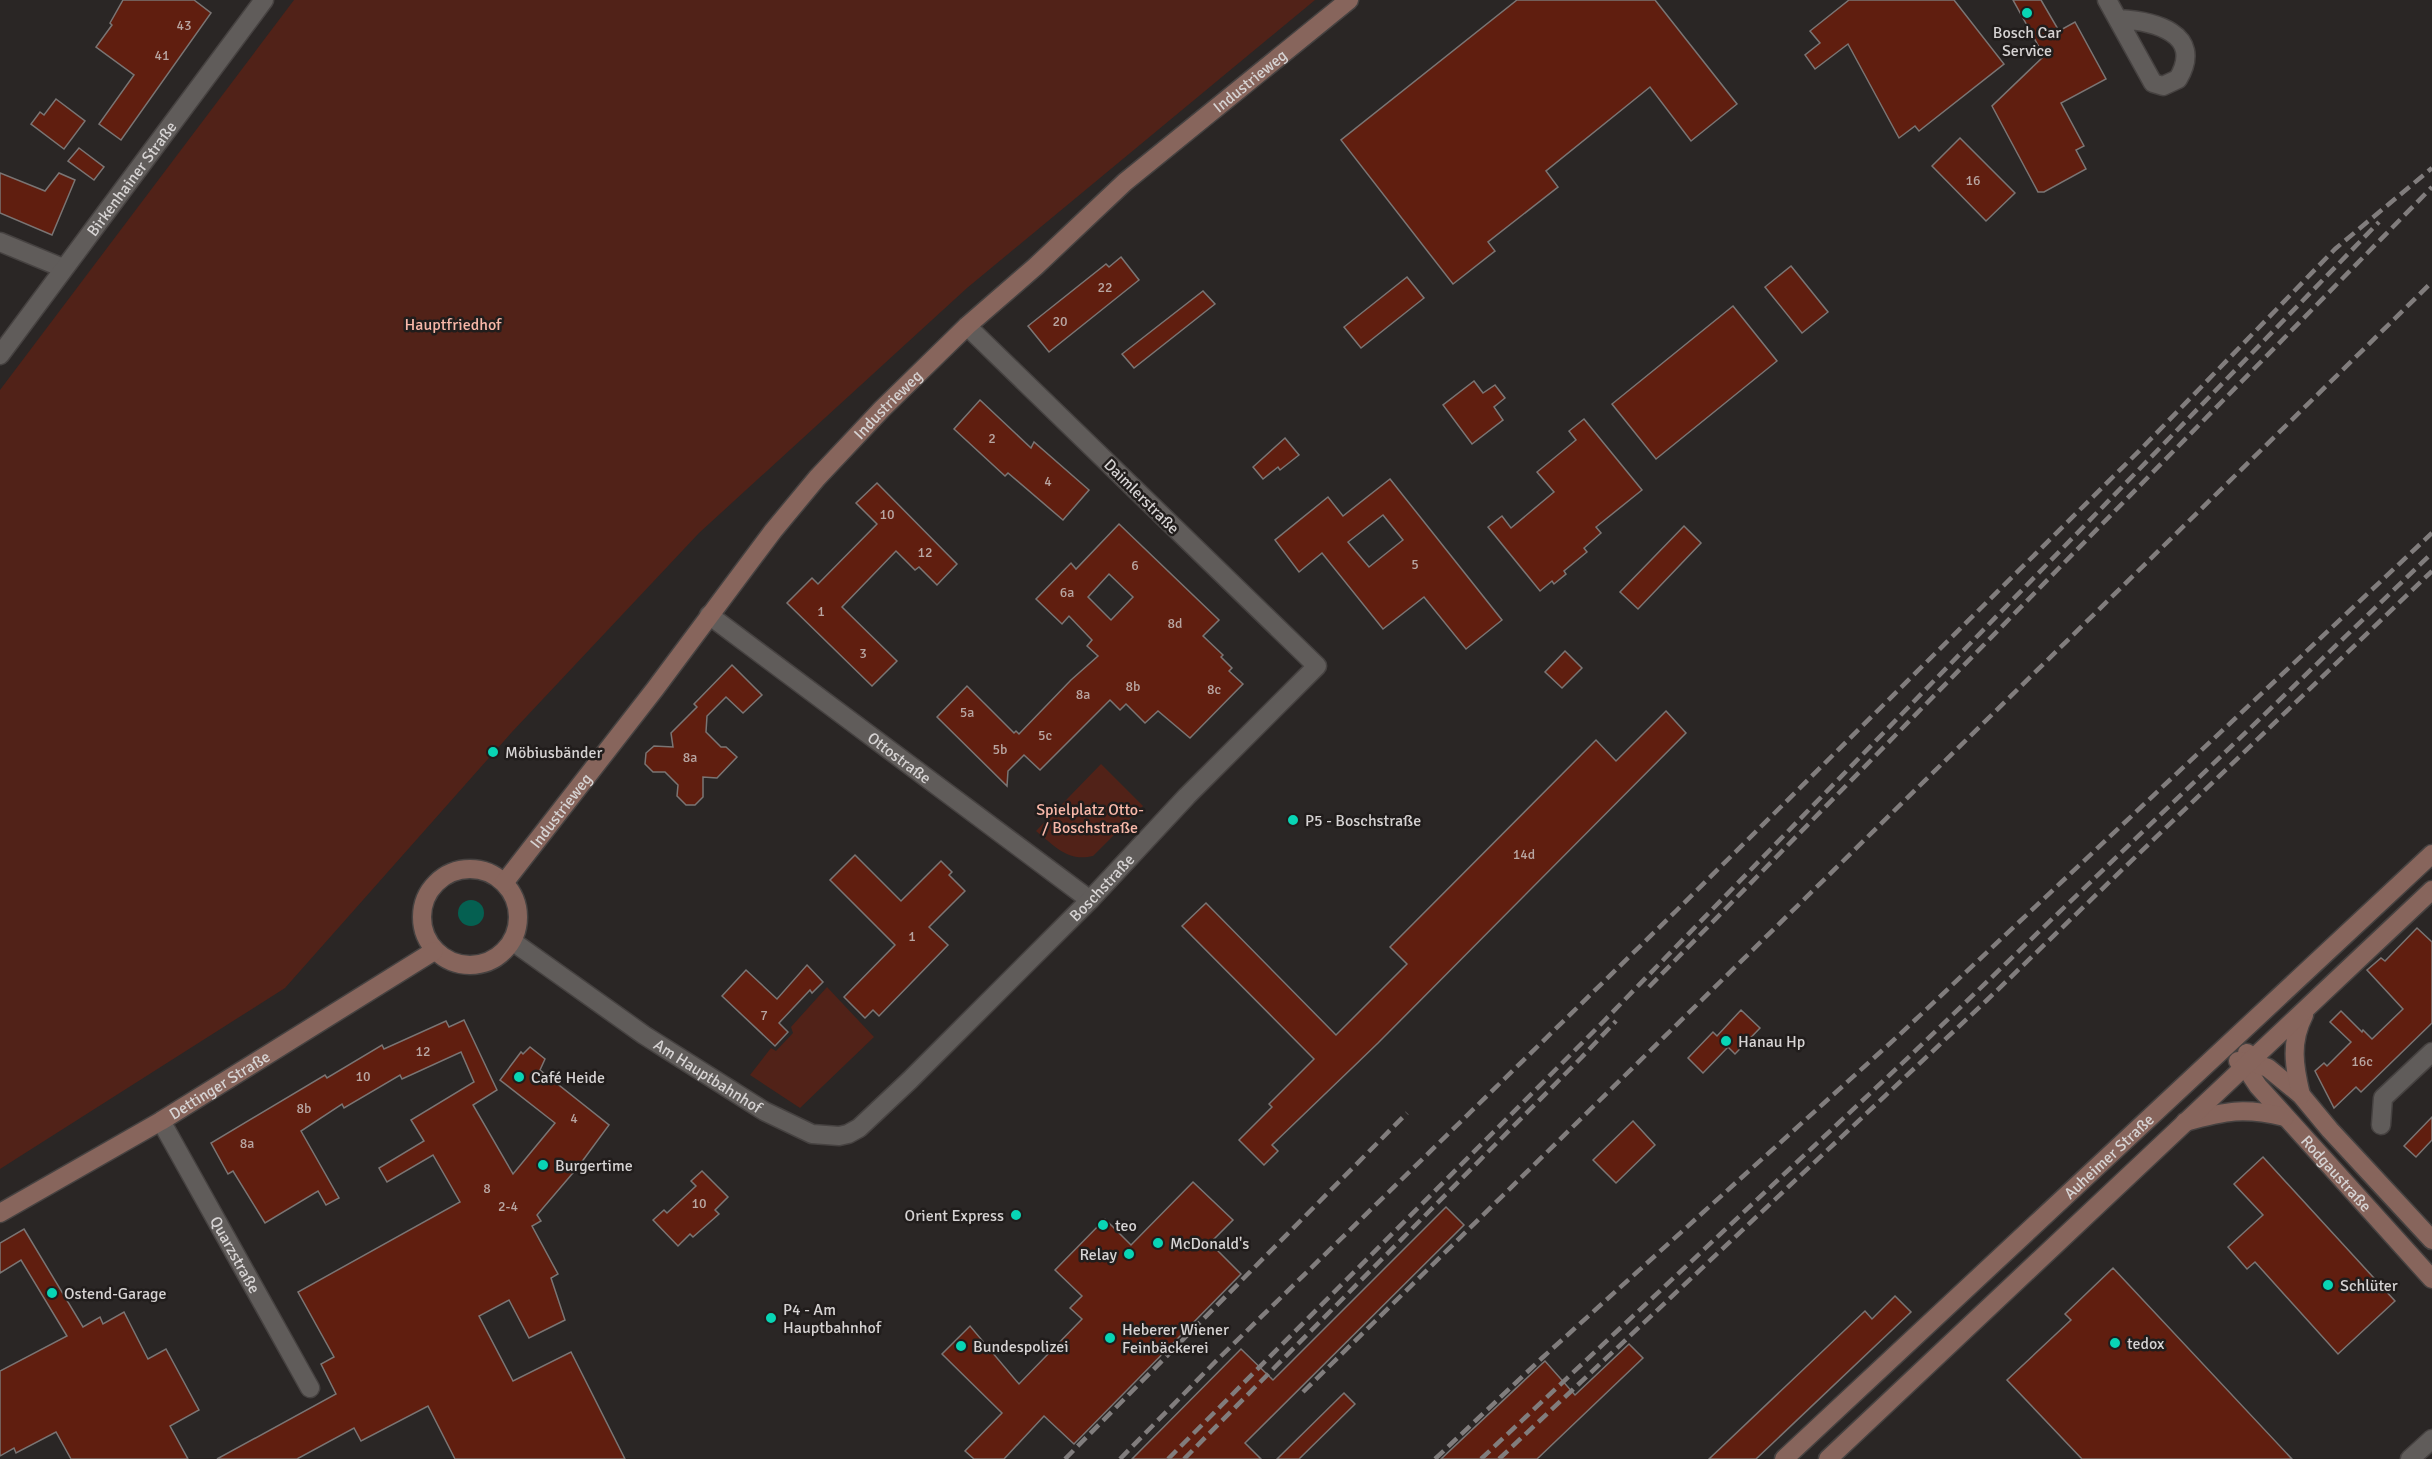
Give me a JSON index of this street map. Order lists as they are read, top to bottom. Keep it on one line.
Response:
{"streets":{"main road":["Industrieweg","Dettinger Straße","Auheimer Straße","Rodgaustraße"],"street":["Birkenhainer Straße","Daimlerstraße","Ottostraße","Boschstraße","Am Hauptbahnhof","Quarzstraße"]},"crossings":[["Industrieweg","Daimlerstraße"],["Industrieweg","Ottostraße"],["Industrieweg","Am Hauptbahnhof"],["Industrieweg","Dettinger Straße"],["Daimlerstraße","Boschstraße"],["Ottostraße","Boschstraße"],["Boschstraße","Am Hauptbahnhof"],["Am Hauptbahnhof","Dettinger Straße"],["Dettinger Straße","Quarzstraße"],["Auheimer Straße","Rodgaustraße"]],"parks":["Hauptfriedhof","Spielplatz Otto- / Boschstraße"],"places":["Bosch Car Service","Möbiusbänder","P5 - Boschstraße","Hanau Hp","Café Heide","Burgertime","Orient Express","teo","McDonald's","Relay","Schlüter","Ostend-Garage","P4 - Am Hauptbahnhof","Heberer Wiener Feinbäckerei","tedox","Bundespolizei"],"house_numbers":["43","41","16","22","20","2","4","10","12","5","6","6a","1","8d","3","8b","8c","8a","5a","5c","5b","8a","14d","1","7","12","16c","10","8b","4","8a","8","10","2-4"]}
